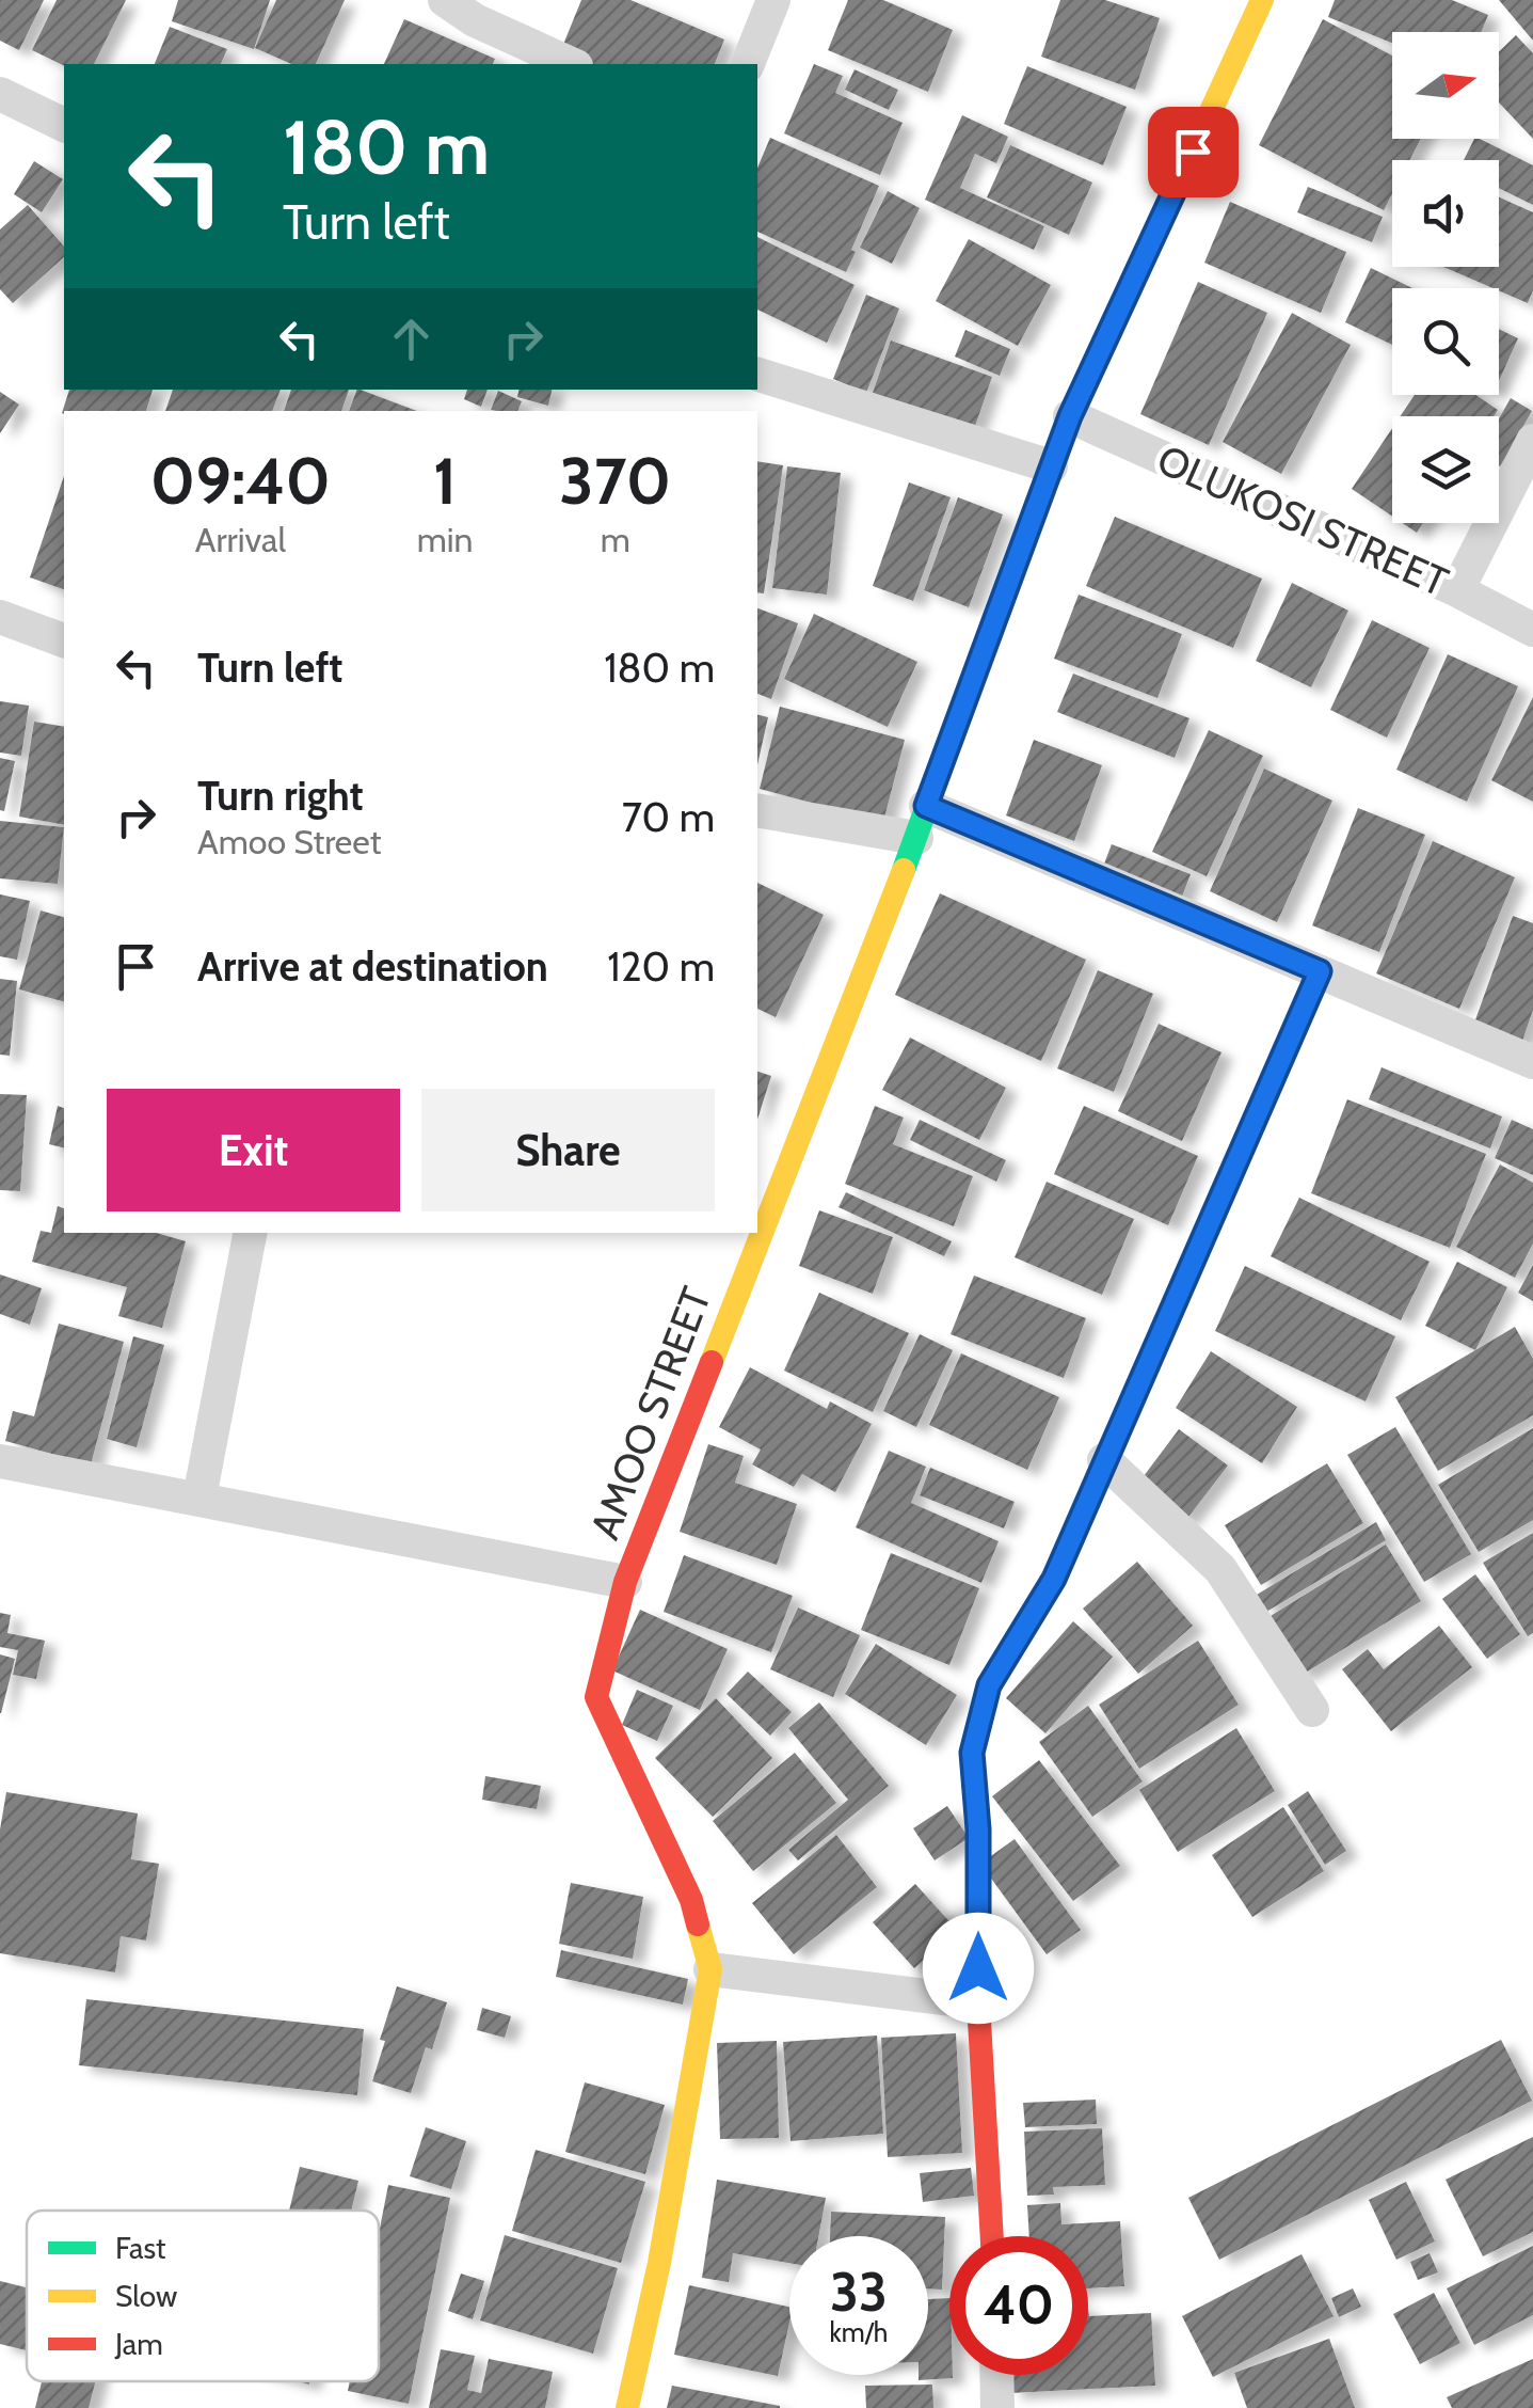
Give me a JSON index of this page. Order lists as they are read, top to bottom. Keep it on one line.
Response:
{"streets":{"street":["OLUKOSI STREET","AMOO STREET"]},"crossings":[["OLUKOSI STREET","AMOO STREET"]],"legend":["Fast","Slow","Jam"],"north":"right","page":{"turn":["180 m","Turn left"],"eta":["09:40","Arrival","1","min","370","m"],"list":[{"name":"Turn left","value":"180 m"},{"name":"Turn right","note":"Amoo Street","value":"70 m"},{"name":"Arrive at destination","value":"120 m"}],"buttons":["Exit","Share"],"speed":"33 km/h","limit":"40"}}
